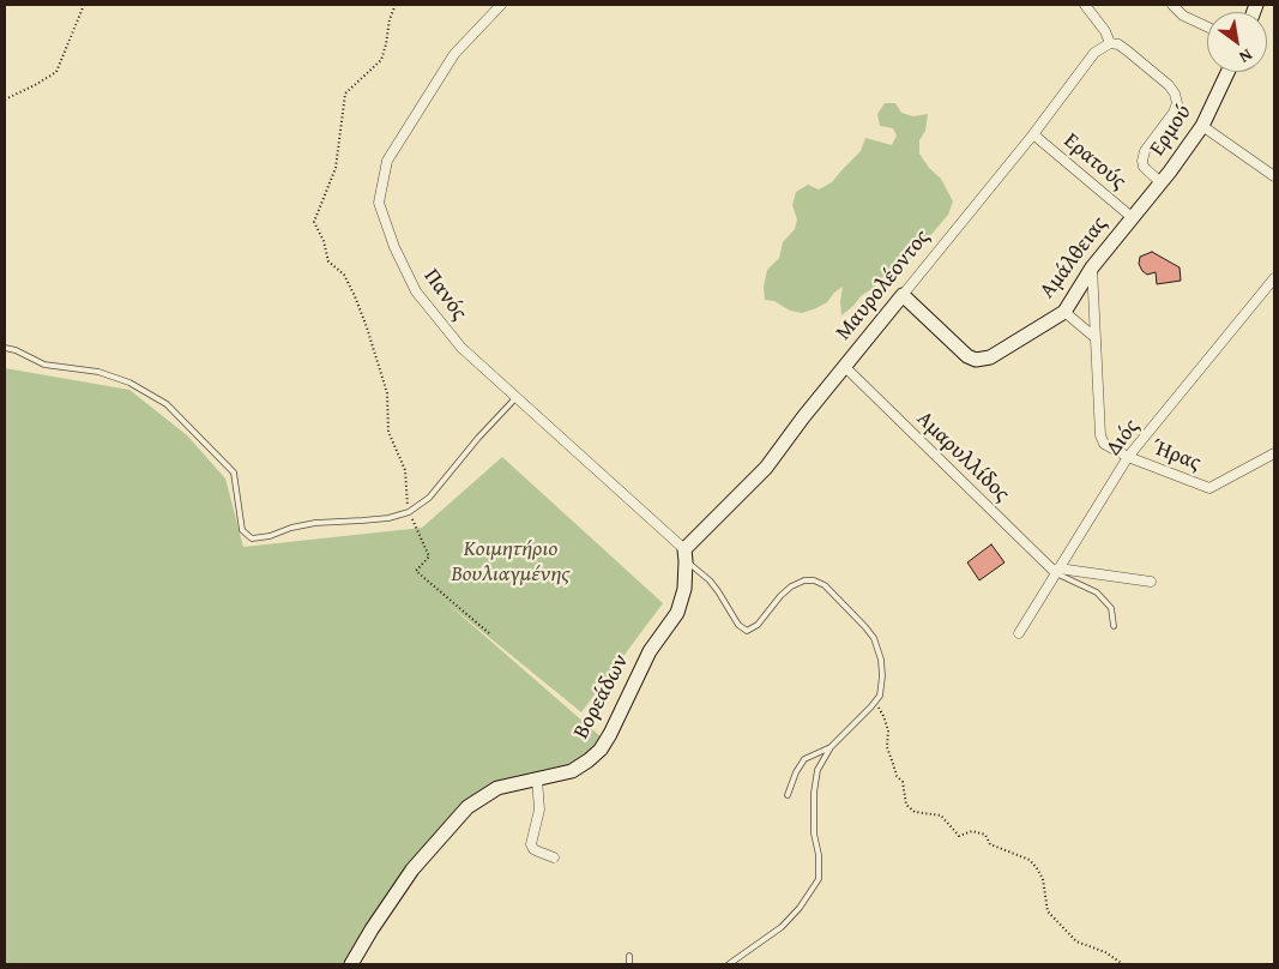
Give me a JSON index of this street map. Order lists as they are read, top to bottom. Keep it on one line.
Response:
{"streets":{"street":["Ερμού","Ερατούς","Αμάλθειας","Μαυρολέοντος","Πανός","Διός","Ήρας","Αμαρυλλίδος","Βορεάδων"]},"crossings":[["Ερμού","Ερατούς"],["Ερμού","Αμάλθειας"],["Ερατούς","Αμάλθειας"],["Ερατούς","Μαυρολέοντος"],["Αμάλθειας","Μαυρολέοντος"],["Αμάλθειας","Ήρας"],["Μαυρολέοντος","Πανός"],["Μαυρολέοντος","Αμαρυλλίδος"],["Μαυρολέοντος","Βορεάδων"],["Πανός","Βορεάδων"],["Διός","Ήρας"],["Διός","Αμαρυλλίδος"]],"parks":["Κοιμητήριο Βουλιαγμένης"],"north":"bottom right"}
